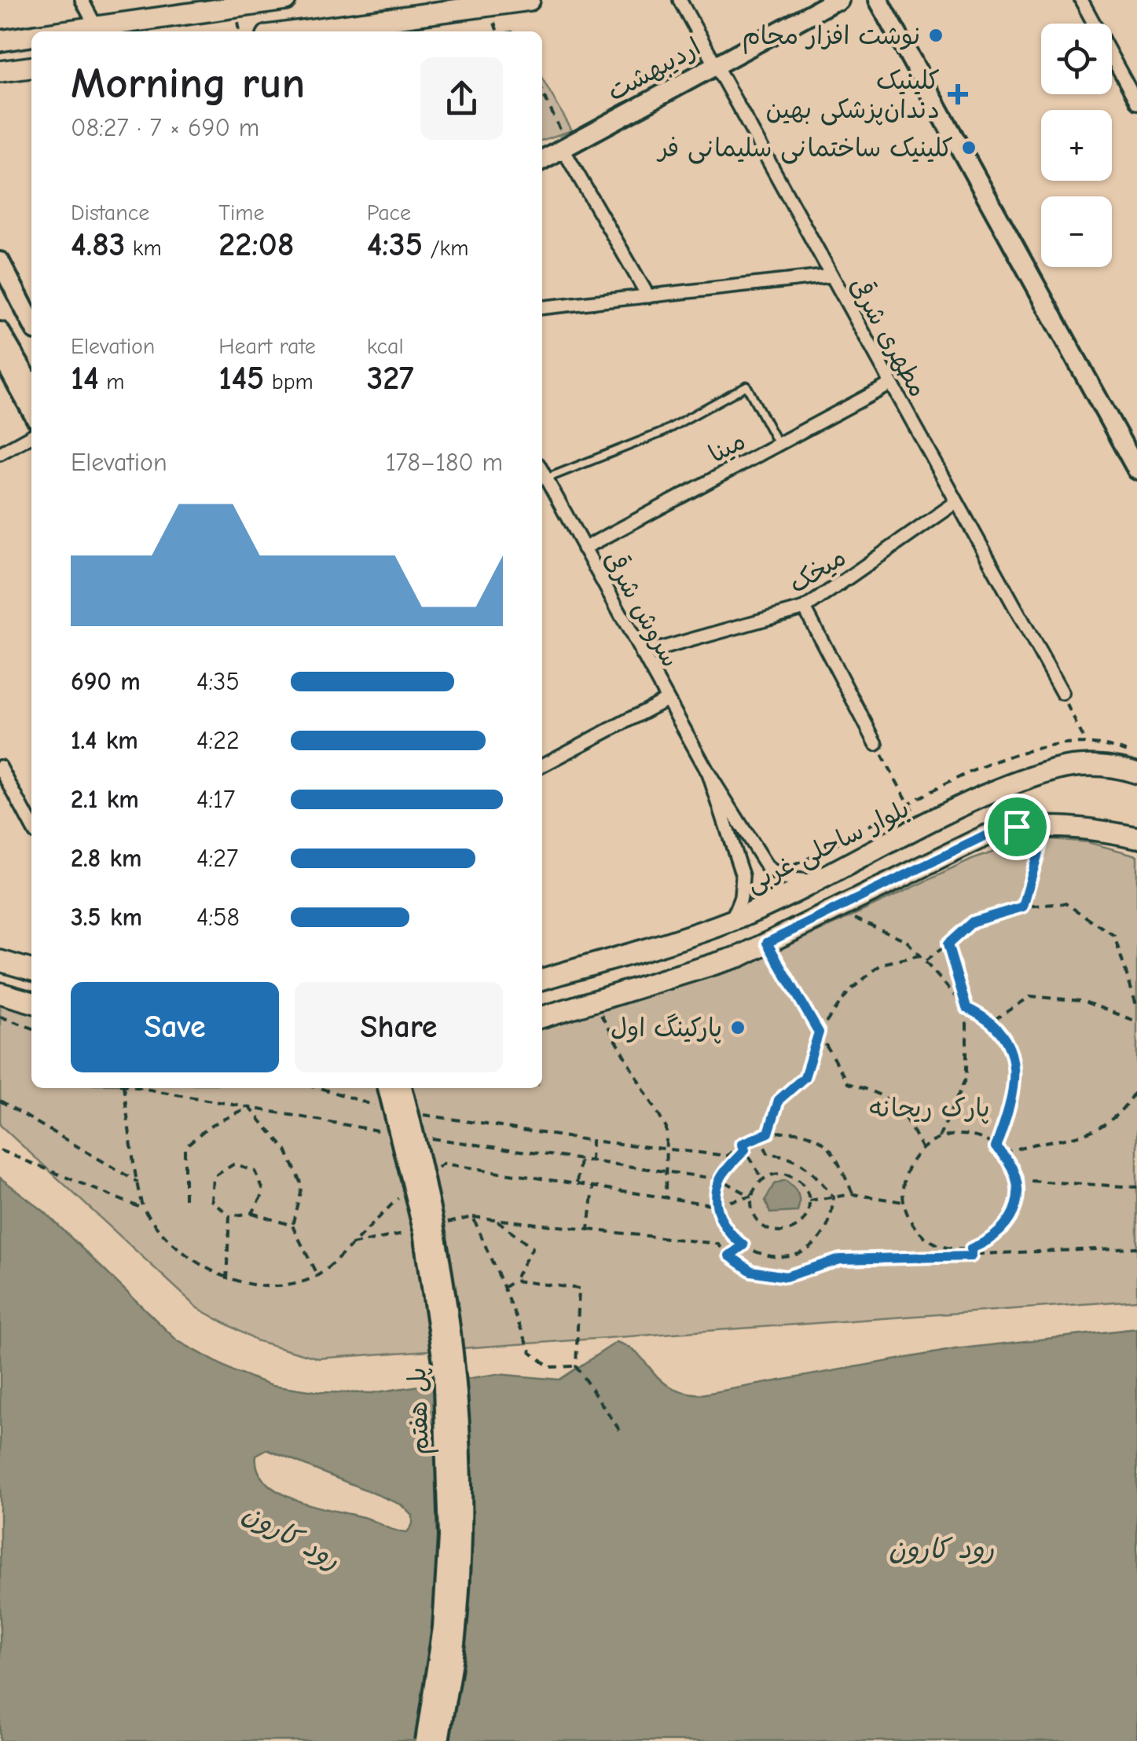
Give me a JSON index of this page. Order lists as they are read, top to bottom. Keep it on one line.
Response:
{"streets":{"main road":["اردیبهشت","بلوار ساحلی غربی","پل هفتم"],"street":["مطهری شرقی","مینا","میخک","سروش شرقی"]},"crossings":[["اردیبهشت","مطهری شرقی"],["مطهری شرقی","مینا"],["مطهری شرقی","میخک"],["مینا","سروش شرقی"],["میخک","سروش شرقی"]],"water":["رود کارون"],"parks":["پارک ریحانه"],"places":{"other":["نوشت افزار محام","کلینیک ساختمانی سلیمانی فر","پارکینگ اول"],"health":["کلینیک دندان‌پزشکی بهین"]},"page":{"map_buttons":["+","−"],"heading":["Morning run","08:27 · 7 × 690 m"],"stats":[["Distance","4.83 km"],["Time","22:08"],["Pace","4:35 /km"],["Elevation","14 m"],["Heart rate","145 bpm"],["kcal","327"]],"chart":["Elevation","178–180 m"],"list":[{"name":"690 m","note":"4:35"},{"name":"1.4 km","note":"4:22"},{"name":"2.1 km","note":"4:17"},{"name":"2.8 km","note":"4:27"},{"name":"3.5 km","note":"4:58"}],"buttons":["Save","Share"]}}
